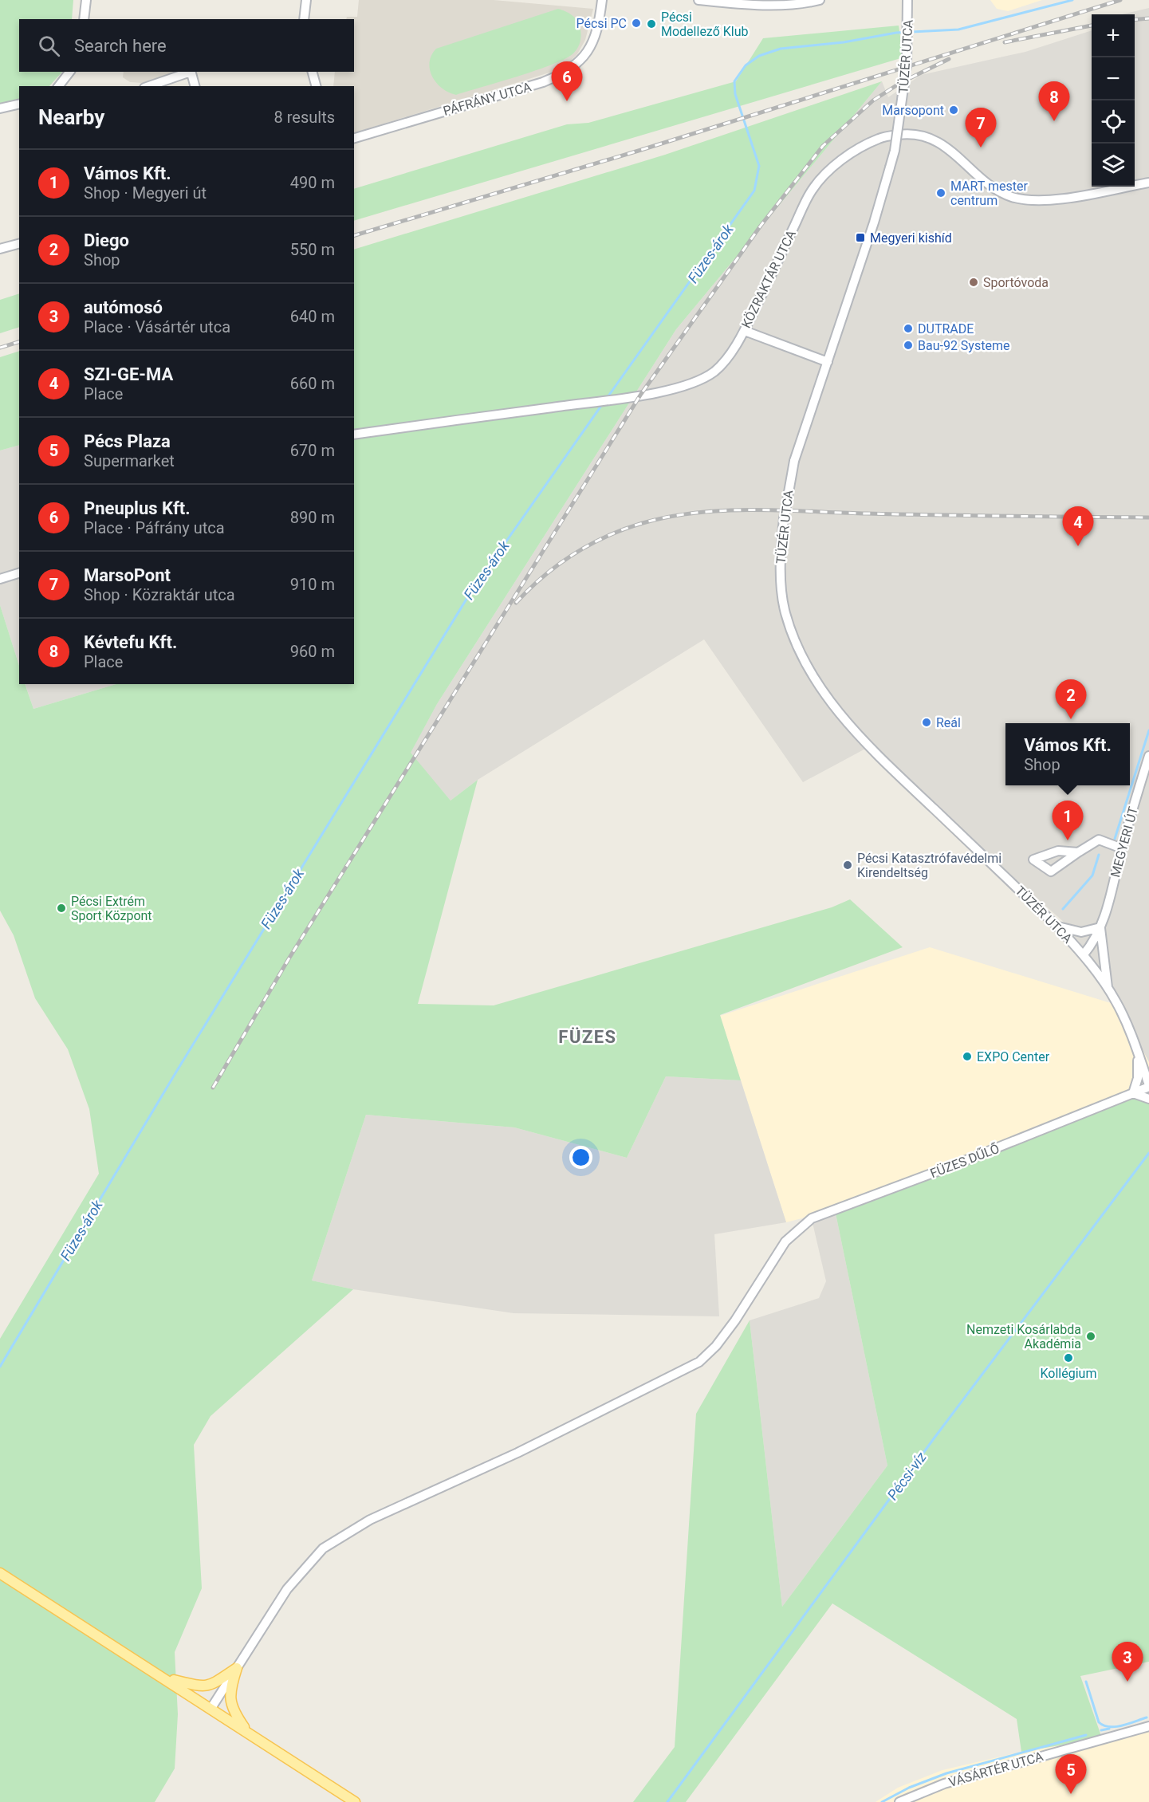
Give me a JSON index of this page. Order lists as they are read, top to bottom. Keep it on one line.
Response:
{"streets":{"street":["TÜZÉR UTCA","PÁFRÁNY UTCA","KÖZRAKTÁR UTCA","MEGYERI ÚT","FÜZES DŰLŐ","VÁSÁRTÉR UTCA"]},"crossings":[["TÜZÉR UTCA","MEGYERI ÚT"],["MEGYERI ÚT","FÜZES DŰLŐ"]],"districts":["FÜZES"],"water":["Füzes-árok","Pécsi-víz"],"places":{"other":["Pécsi PC","Pécsi Modellező Klub","Marsopont","MART mester centrum","Sportóvoda","DUTRADE","Bau-92 Systeme","Reál","Pécsi Katasztrófavédelmi Kirendeltség","Pécsi Extrém Sport Központ","EXPO Center","Nemzeti Kosárlabda Akadémia","Kollégium"],"transit":["Megyeri kishíd"]},"page":{"map_buttons":["+","−"],"search":"Search here","pins":["6","8","7","4","2","1","3","5"],"heading":["Nearby","8 results"],"list":[{"mark":"1","name":"Vámos Kft.","note":"Shop · Megyeri út","value":"490 m"},{"mark":"2","name":"Diego","note":"Shop","value":"550 m"},{"mark":"3","name":"autómosó","note":"Place · Vásártér utca","value":"640 m"},{"mark":"4","name":"SZI-GE-MA","note":"Place","value":"660 m"},{"mark":"5","name":"Pécs Plaza","note":"Supermarket","value":"670 m"},{"mark":"6","name":"Pneuplus Kft.","note":"Place · Páfrány utca","value":"890 m"},{"mark":"7","name":"MarsoPont","note":"Shop · Közraktár utca","value":"910 m"},{"mark":"8","name":"Kévtefu Kft.","note":"Place","value":"960 m"}],"popup":["Vámos Kft.","Shop"]}}
